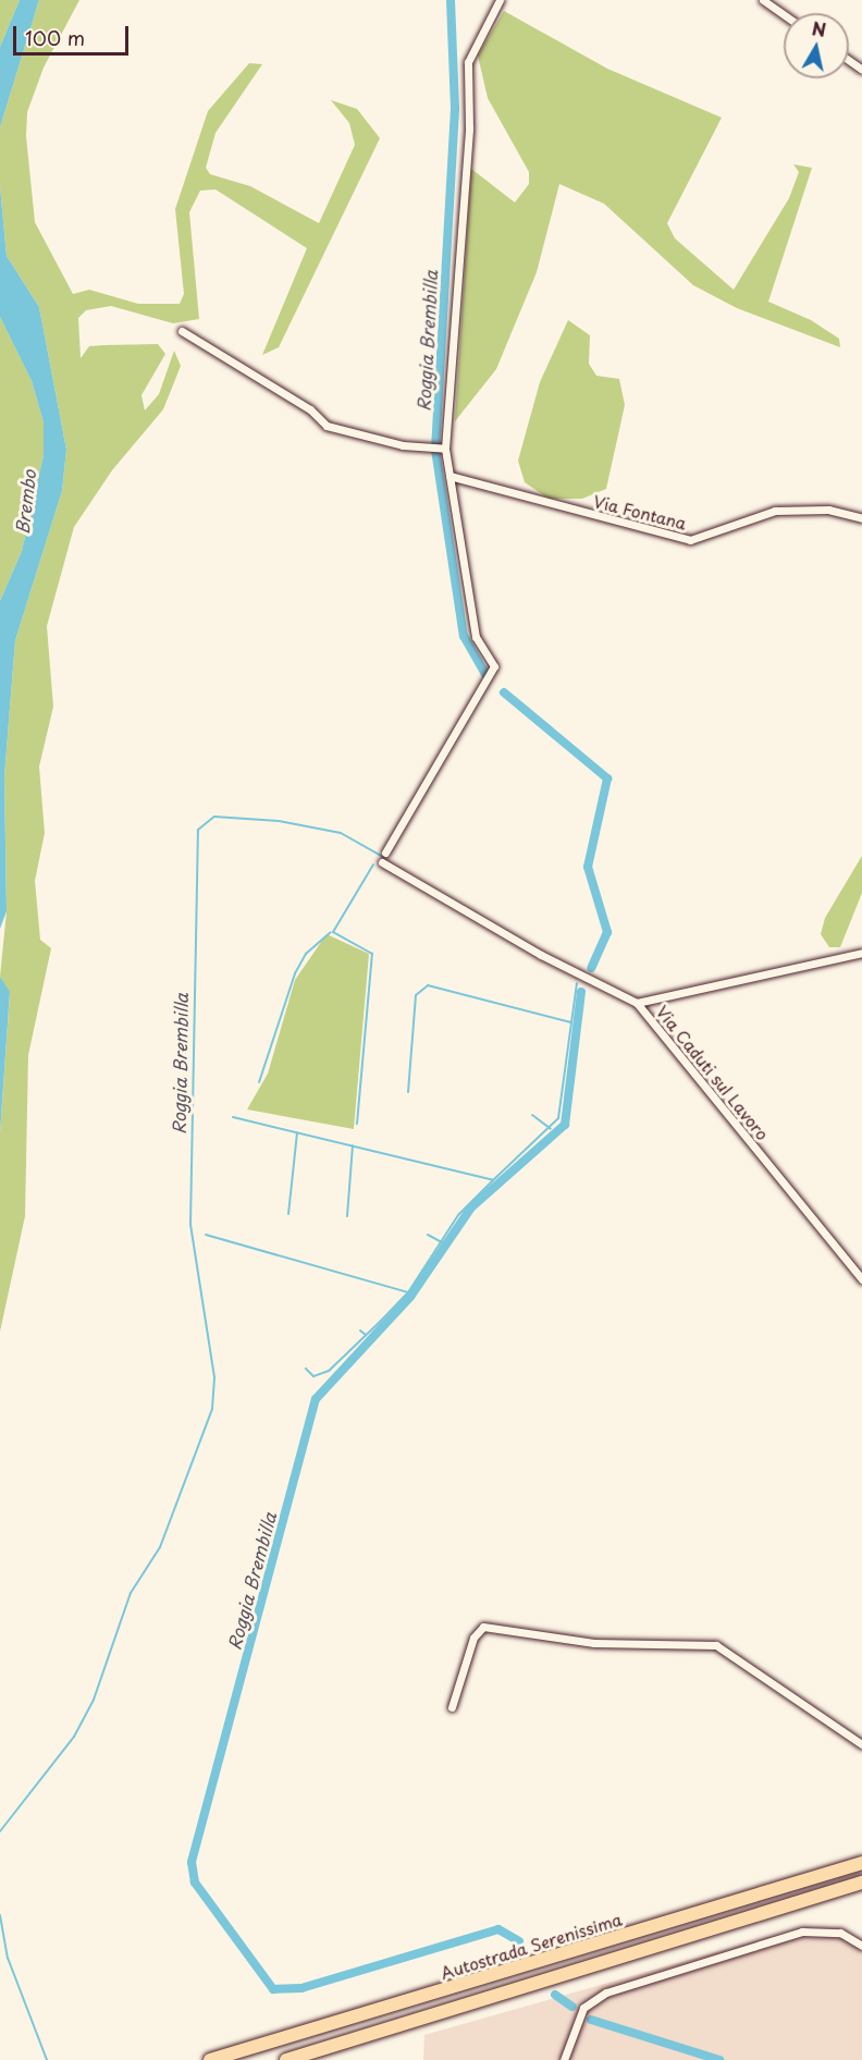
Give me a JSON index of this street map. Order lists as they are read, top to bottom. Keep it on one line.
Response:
{"streets":{"highway":["Autostrada Serenissima"],"street":["Via Fontana","Via Caduti sul Lavoro"]},"water":["Roggia Brembilla","Brembo"],"scale_bar":"100 m","north":"top"}
